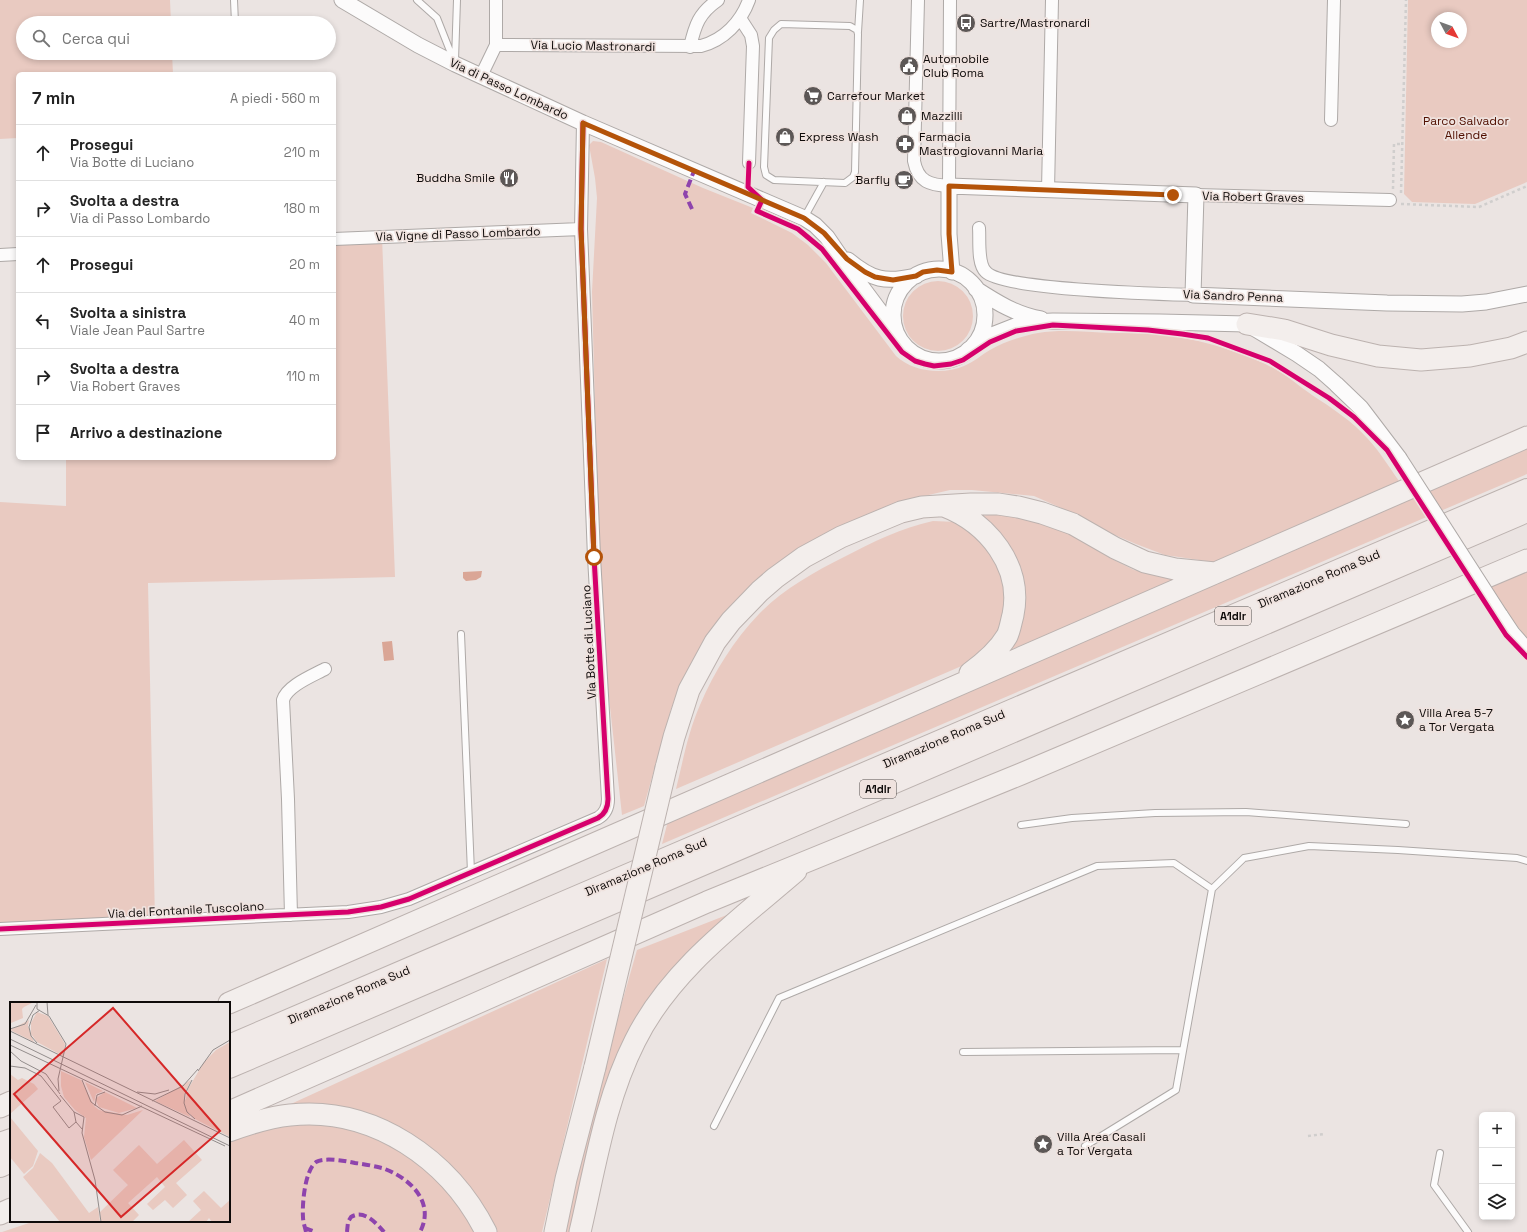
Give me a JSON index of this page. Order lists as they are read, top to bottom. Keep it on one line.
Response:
{"streets":{"highway":["Diramazione Roma Sud","A1dir"],"street":["Via Lucio Mastronardi","Via di Passo Lombardo","Via Robert Graves","Via Vigne di Passo Lombardo","Via Sandro Penna","Via Botte di Luciano","Via del Fontanile Tuscolano"]},"crossings":[["Via di Passo Lombardo","Via Botte di Luciano"],["Via Vigne di Passo Lombardo","Via Botte di Luciano"],["Via Botte di Luciano","Via del Fontanile Tuscolano"]],"parks":["Parco Salvador Allende"],"places":{"bus stop":["Sartre/Mastronardi"],"public building":["Automobile Club Roma"],"supermarket":["Carrefour Market"],"shop":["Mazzilli","Express Wash"],"pharmacy":["Farmacia Mastrogiovanni Maria"],"restaurant":["Buddha Smile"],"cafe":["Barfly"],"place":["Villa Area 5-7 a Tor Vergata","Villa Area Casali a Tor Vergata"]},"north":"bottom right","page":{"search":"Cerca qui","heading":["7 min","A piedi · 560 m"],"list":[["Prosegui","Via Botte di Luciano","210 m"],["Svolta a destra","Via di Passo Lombardo","180 m"],["Prosegui","20 m"],["Svolta a sinistra","Viale Jean Paul Sartre","40 m"],["Svolta a destra","Via Robert Graves","110 m"],"Arrivo a destinazione"],"map_buttons":["+","−"]}}
